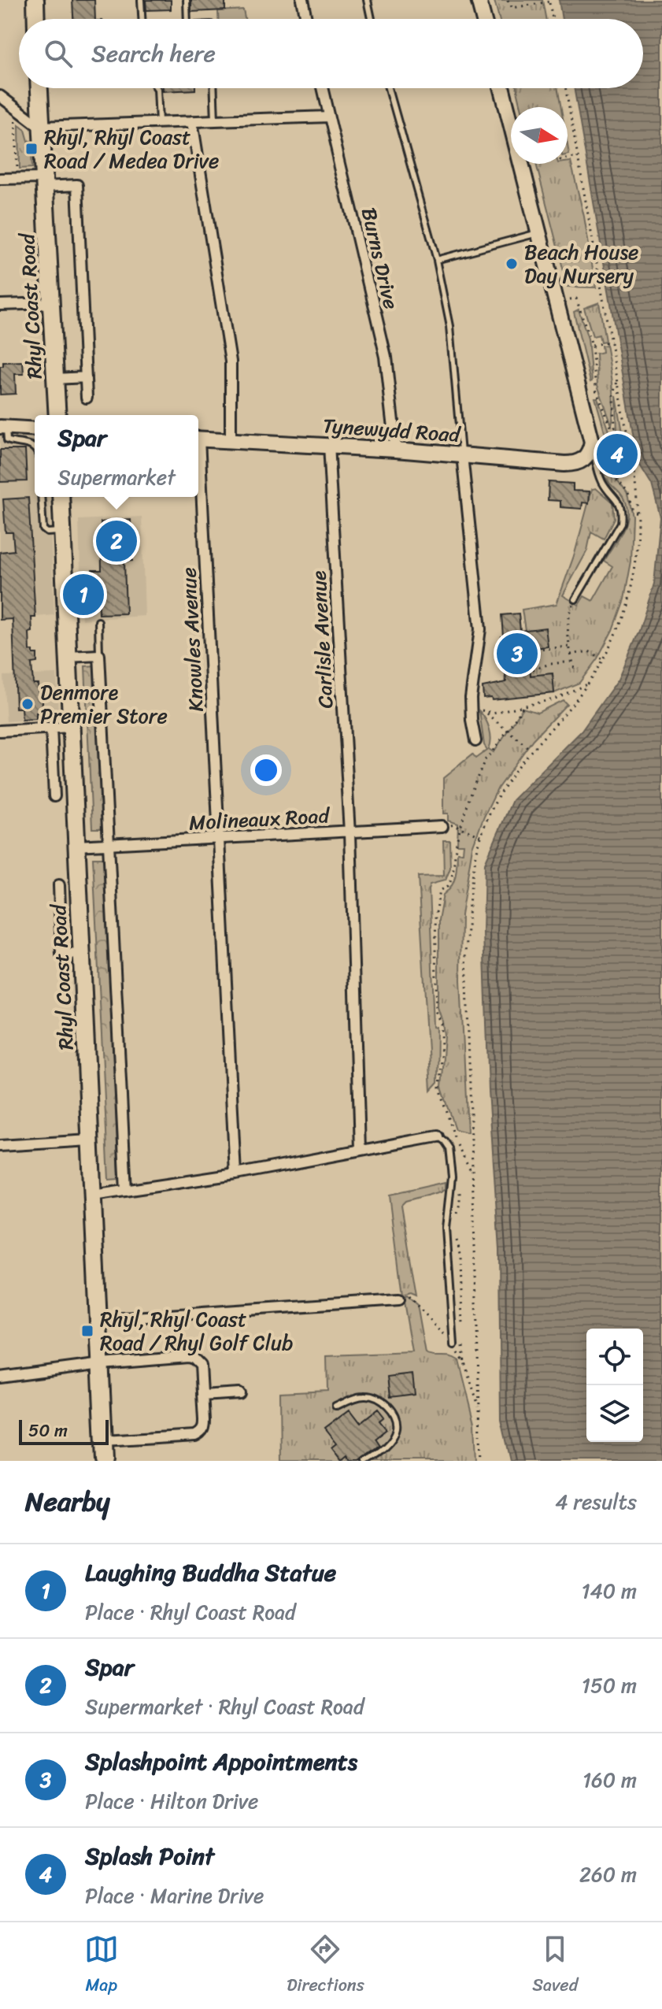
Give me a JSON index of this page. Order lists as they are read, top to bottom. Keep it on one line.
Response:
{"streets":{"main road":["Rhyl Coast Road","Tynewydd Road"],"street":["Burns Drive","Knowles Avenue","Carlisle Avenue","Molineaux Road"]},"crossings":[["Burns Drive","Tynewydd Road"],["Rhyl Coast Road","Molineaux Road"],["Tynewydd Road","Carlisle Avenue"],["Knowles Avenue","Molineaux Road"],["Carlisle Avenue","Molineaux Road"]],"places":{"transit":["Rhyl, Rhyl Coast Road / Medea Drive","Rhyl, Rhyl Coast Road / Rhyl Golf Club"],"other":["Beach House Day Nursery","Denmore Premier Store"]},"scale_bar":"50 m","north":"right","page":{"search":"Search here","popup":["Spar","Supermarket"],"pins":["4","2","1","3"],"scale":"50 m","heading":["Nearby","4 results"],"list":[{"mark":"1","name":"Laughing Buddha Statue","note":"Place · Rhyl Coast Road","value":"140 m"},{"mark":"2","name":"Spar","note":"Supermarket · Rhyl Coast Road","value":"150 m"},{"mark":"3","name":"Splashpoint Appointments","note":"Place · Hilton Drive","value":"160 m"},{"mark":"4","name":"Splash Point","note":"Place · Marine Drive","value":"260 m"}],"nav":["Map","Directions","Saved"]}}
